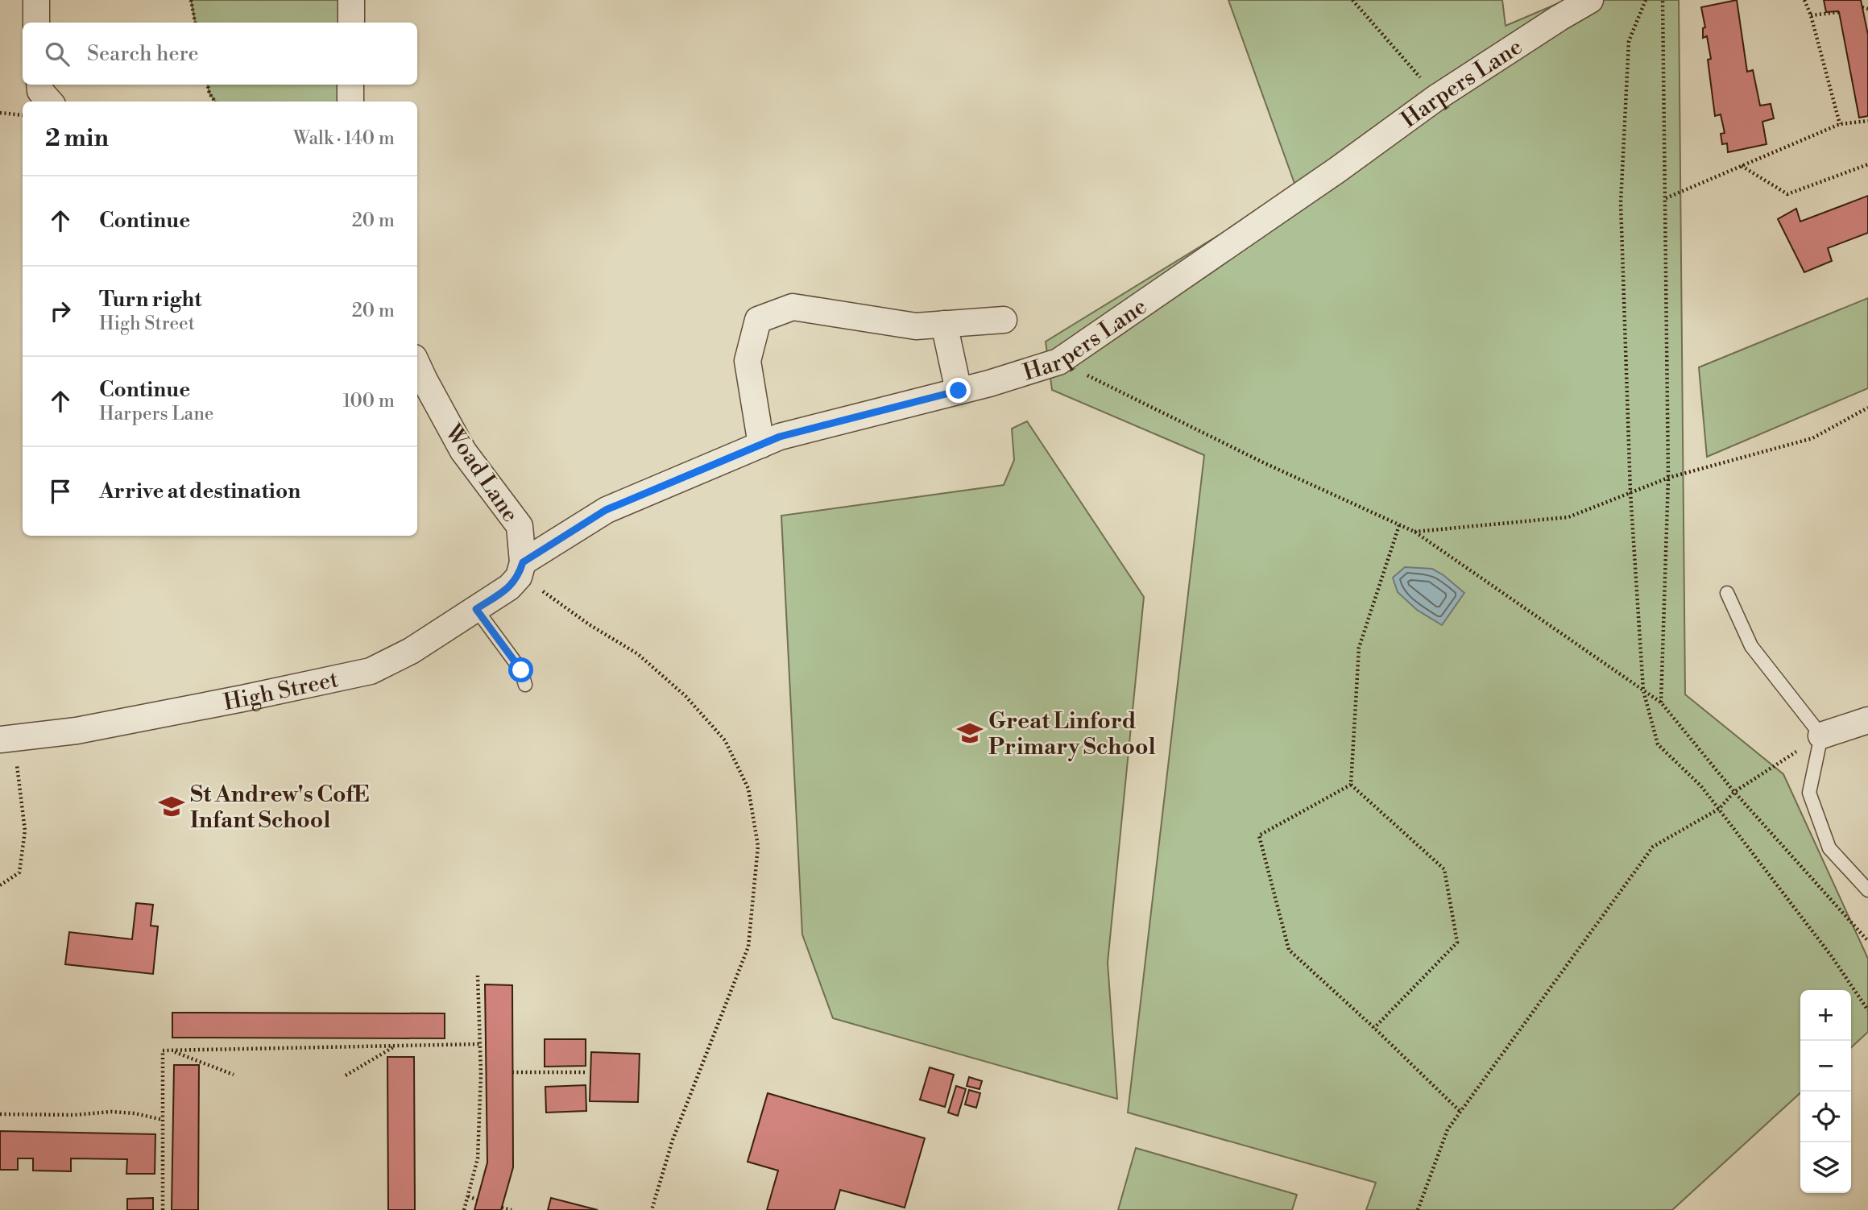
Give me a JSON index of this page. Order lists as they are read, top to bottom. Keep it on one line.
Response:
{"streets":{"street":["Harpers Lane","Woad Lane","High Street"]},"crossings":[["Harpers Lane","Woad Lane"],["Harpers Lane","High Street"],["Woad Lane","High Street"]],"places":{"school or university":["Great Linford Primary School","St Andrew's CofE Infant School"]},"page":{"search":"Search here","heading":["2 min","Walk · 140 m"],"list":[["Continue","20 m"],["Turn right","High Street","20 m"],["Continue","Harpers Lane","100 m"],"Arrive at destination"],"map_buttons":["+","−"]}}
